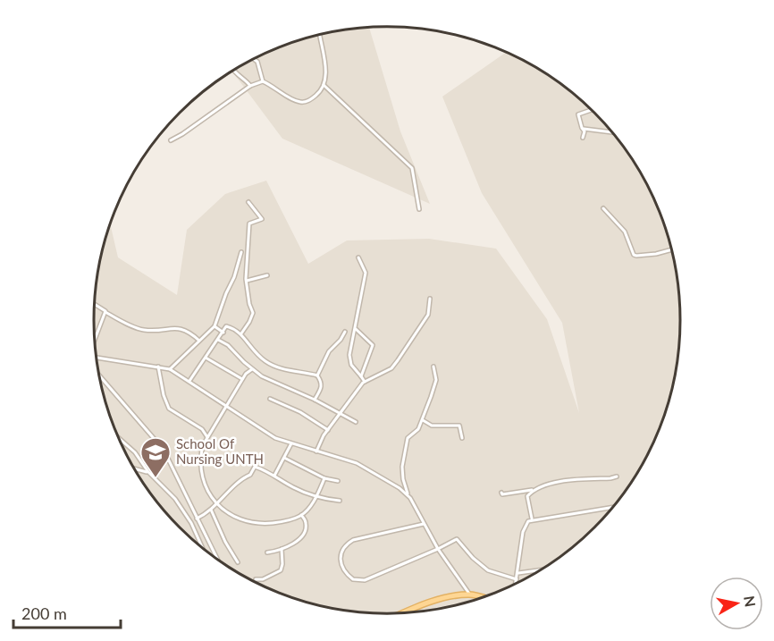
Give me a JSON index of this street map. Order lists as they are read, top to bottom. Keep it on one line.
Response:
{"places":{"school or university":["School Of Nursing UNTH"]},"scale_bar":"200 m","north":"right"}
